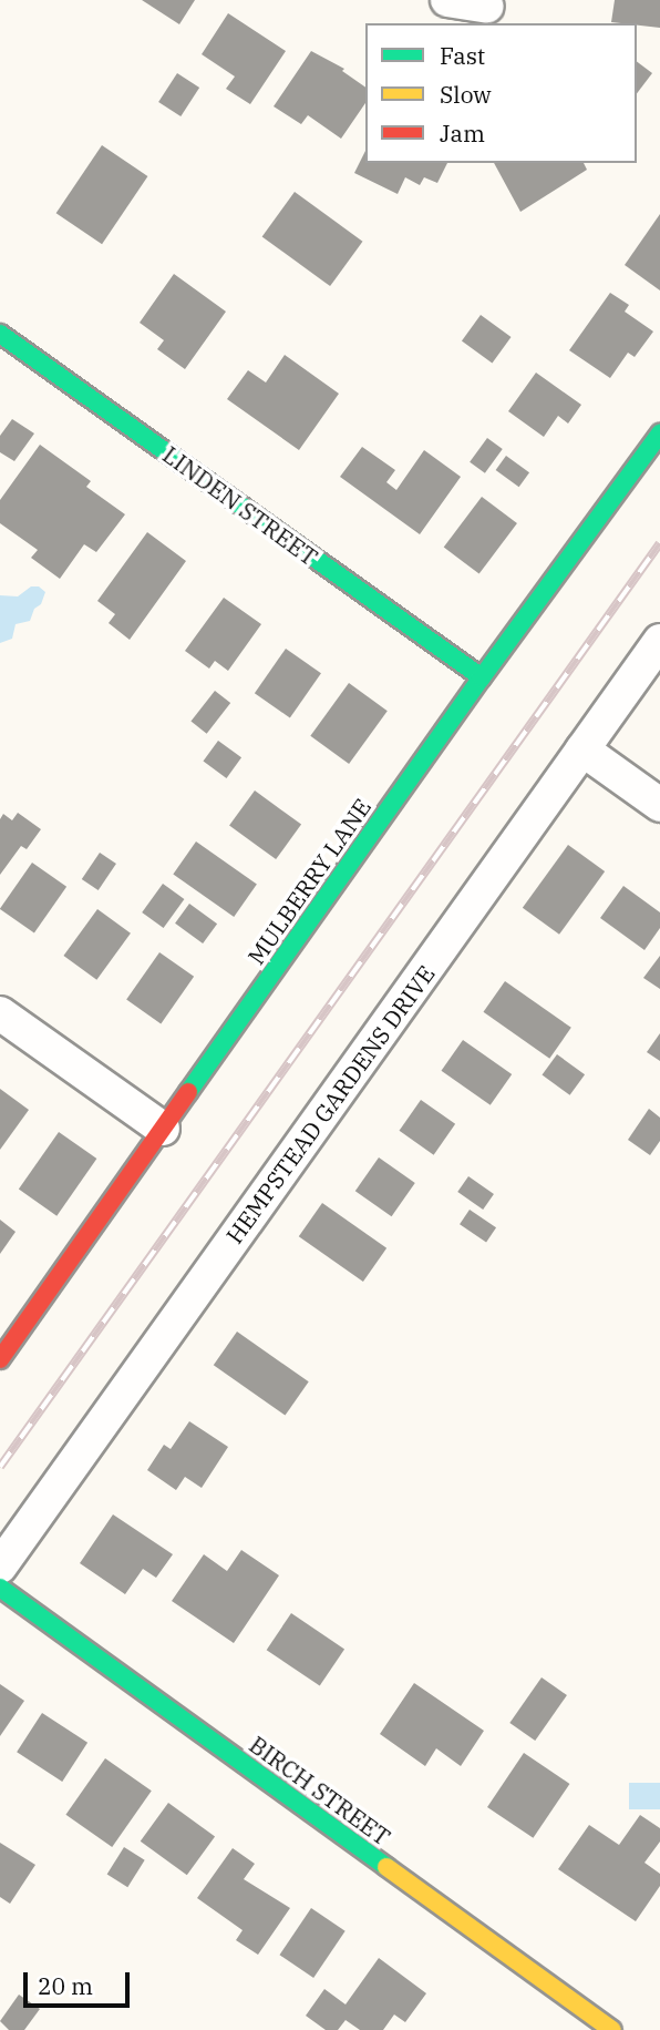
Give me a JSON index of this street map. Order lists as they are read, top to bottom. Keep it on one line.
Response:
{"streets":{"street":["LINDEN STREET","MULBERRY LANE","HEMPSTEAD GARDENS DRIVE","BIRCH STREET"]},"crossings":[["LINDEN STREET","MULBERRY LANE"]],"legend":["Fast","Slow","Jam"],"scale_bar":"20 m"}
